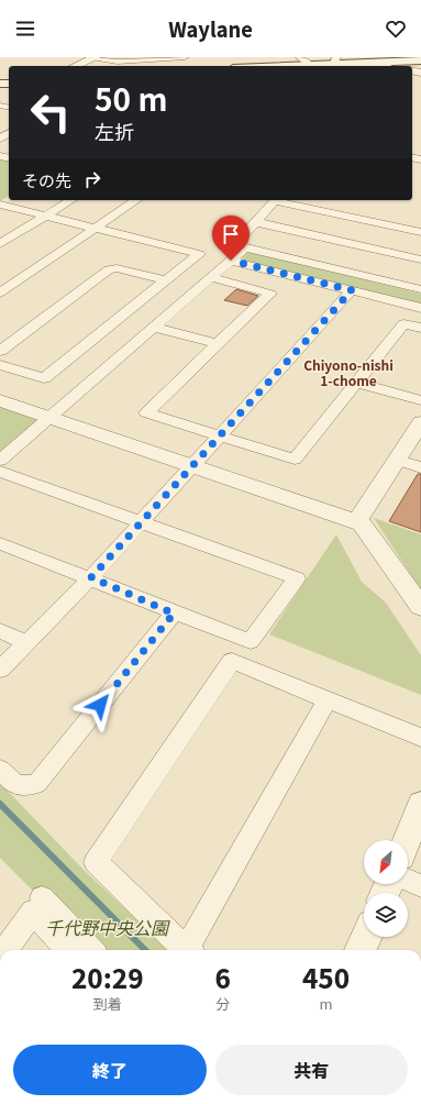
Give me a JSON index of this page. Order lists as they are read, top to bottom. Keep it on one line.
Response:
{"districts":["Chiyono-nishi 1-chome"],"parks":["千代野中央公園"],"north":"bottom left","page":{"header":"Waylane","turn":["50 m","左折"],"then":"その先","eta":["20:29","到着","6","分","450","m"],"buttons":["終了","共有"]}}
